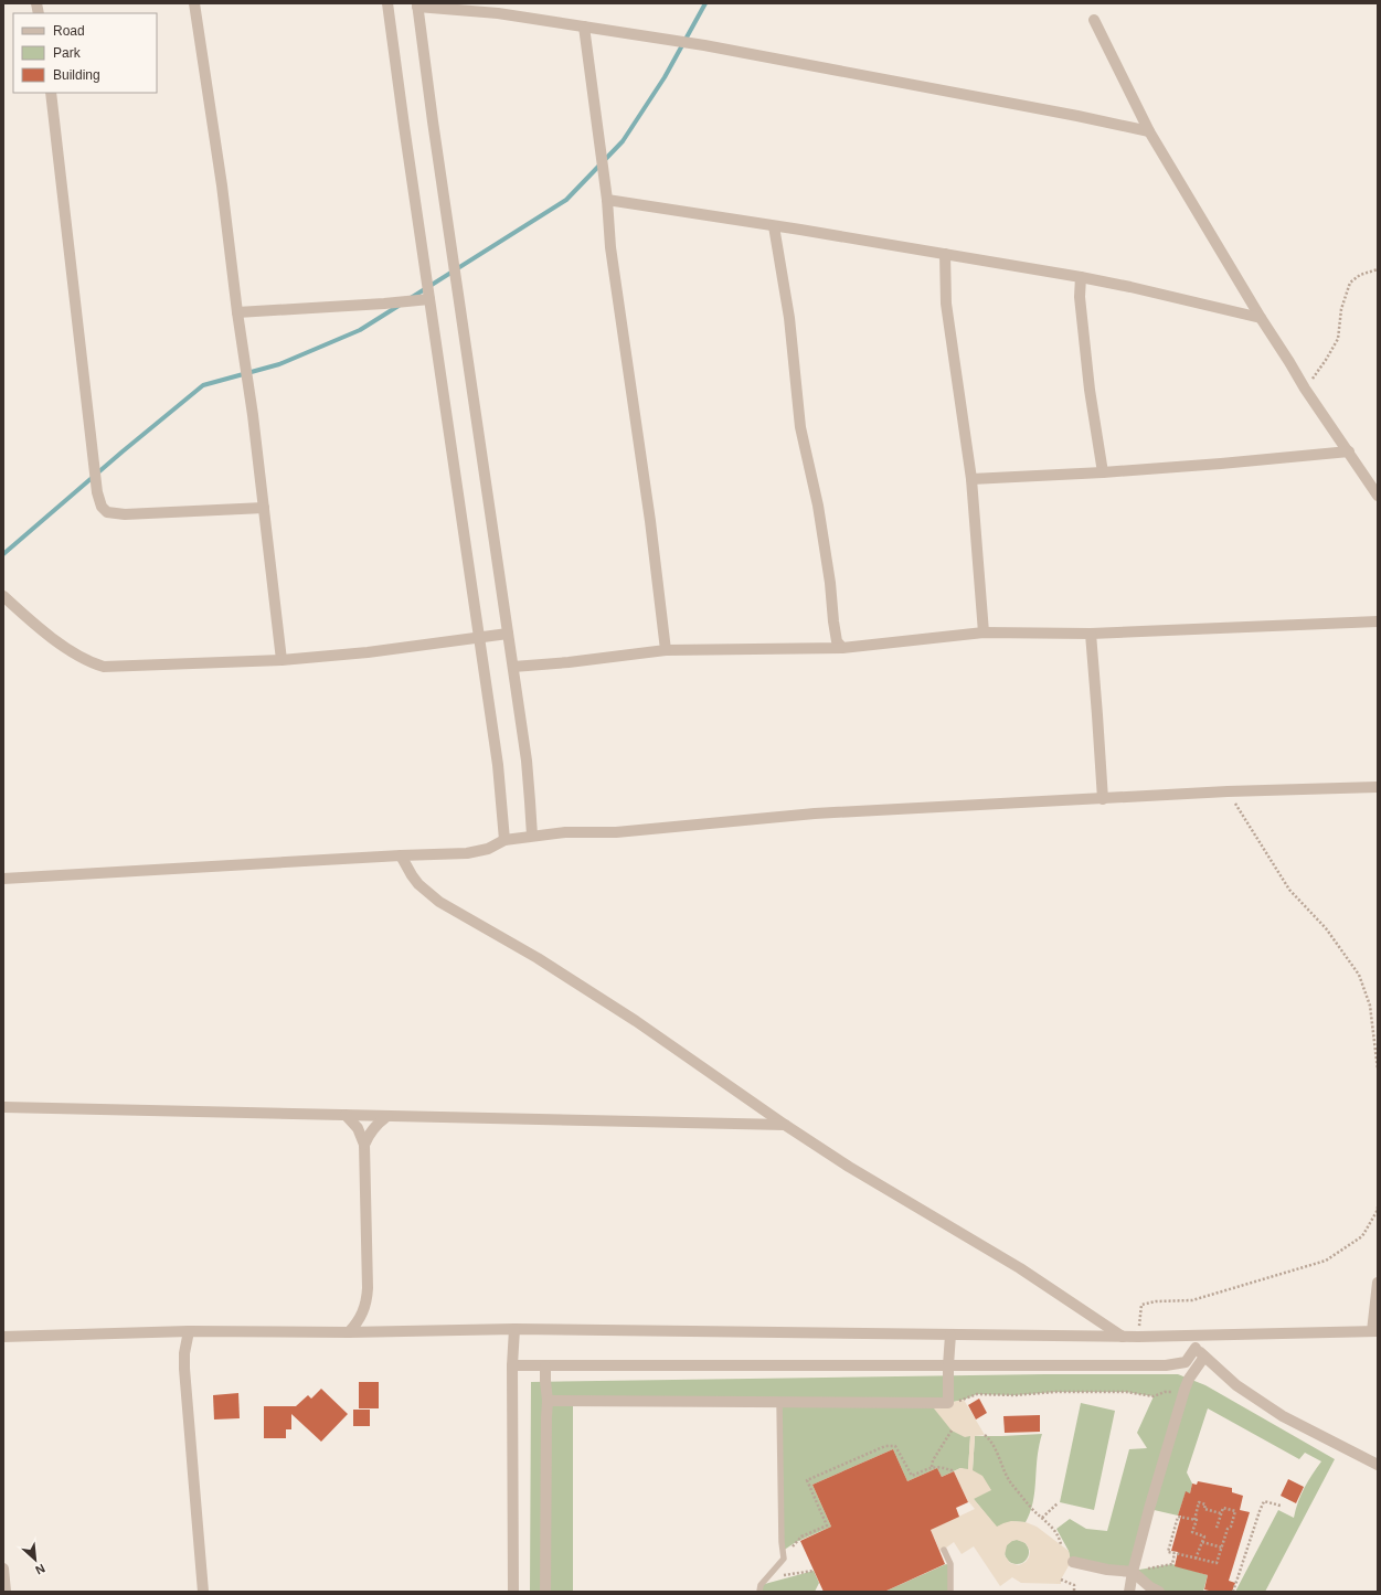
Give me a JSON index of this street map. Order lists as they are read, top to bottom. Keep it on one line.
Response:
{"legend":["Road","Park","Building"],"north":"bottom right"}
